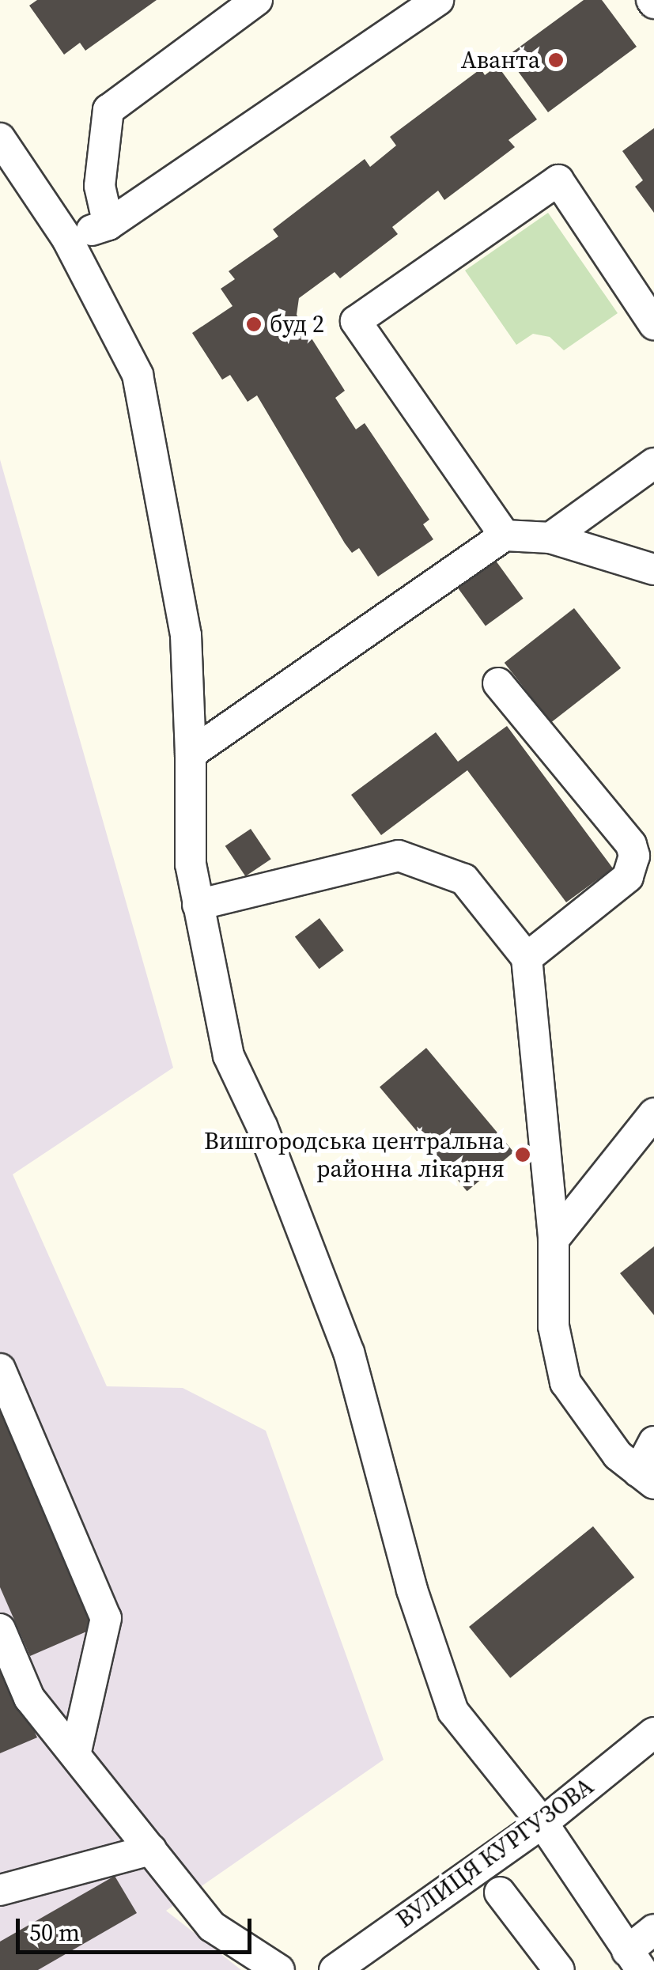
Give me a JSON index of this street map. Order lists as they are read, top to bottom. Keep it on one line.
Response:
{"streets":{"street":["ВУЛИЦЯ КУРГУЗОВА"]},"places":["Аванта","буд 2","Вишгородська центральна районна лікарня"],"scale_bar":"50 m"}
